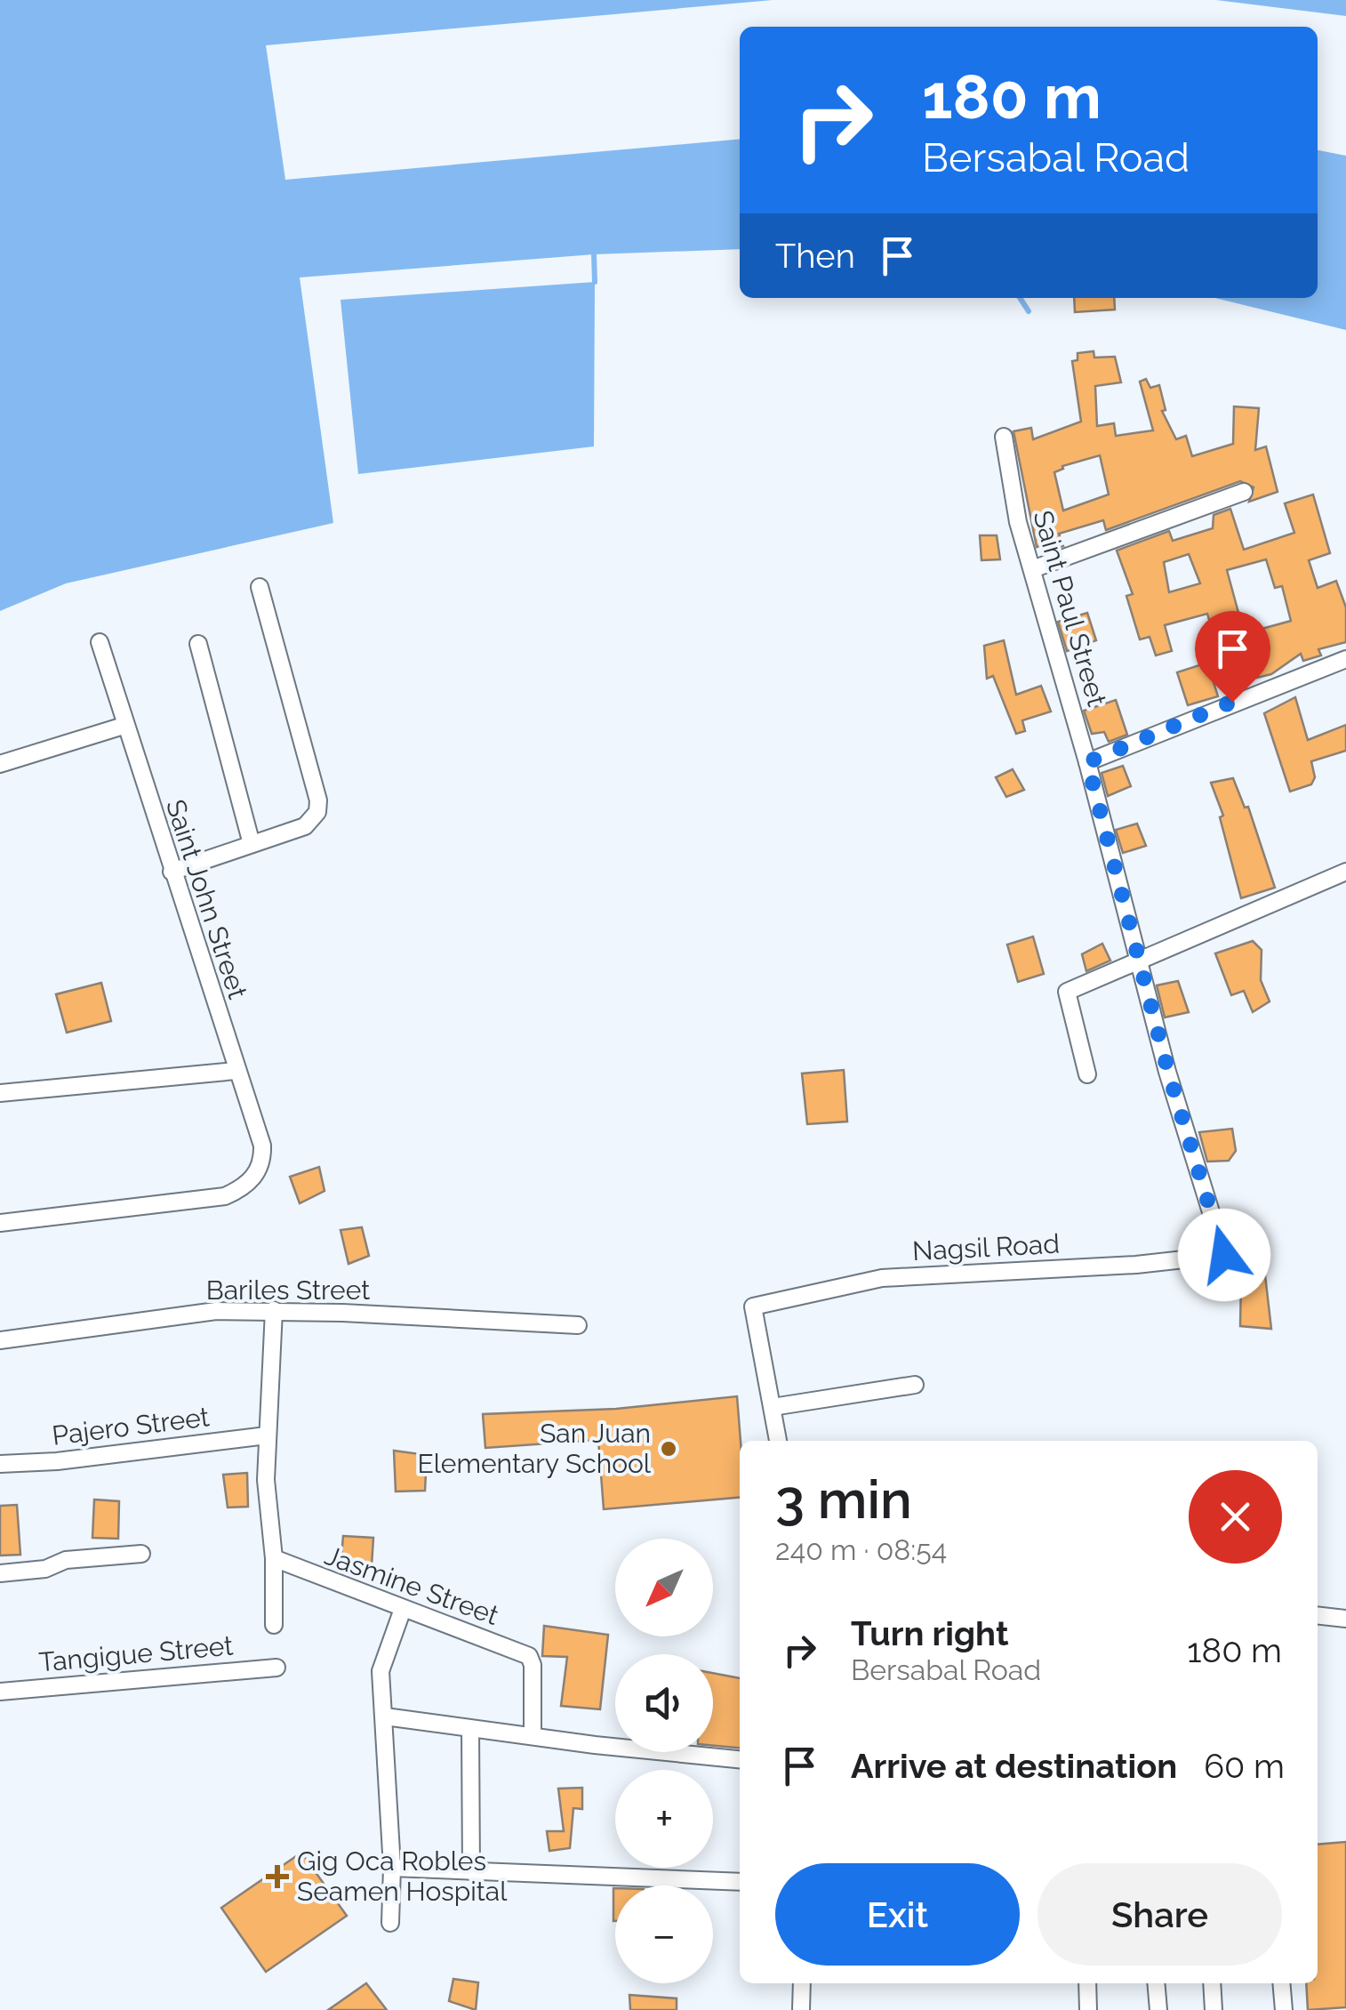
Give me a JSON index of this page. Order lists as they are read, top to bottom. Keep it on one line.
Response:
{"streets":{"street":["Saint Paul Street","Saint John Street","Nagsil Road","Bariles Street","Pajero Street","Jasmine Street","Tangigue Street"]},"crossings":[["Saint Paul Street","Nagsil Road"]],"places":{"other":["San Juan Elementary School"],"health":["Gig Oca Robles Seamen Hospital"]},"north":"bottom left","page":{"turn":["180 m","Bersabal Road"],"then":"Then","heading":["3 min","240 m · 08:54"],"map_buttons":["+","−"],"list":[{"name":"Turn right","note":"Bersabal Road","value":"180 m"},{"name":"Arrive at destination","value":"60 m"}],"buttons":["Exit","Share"]}}
